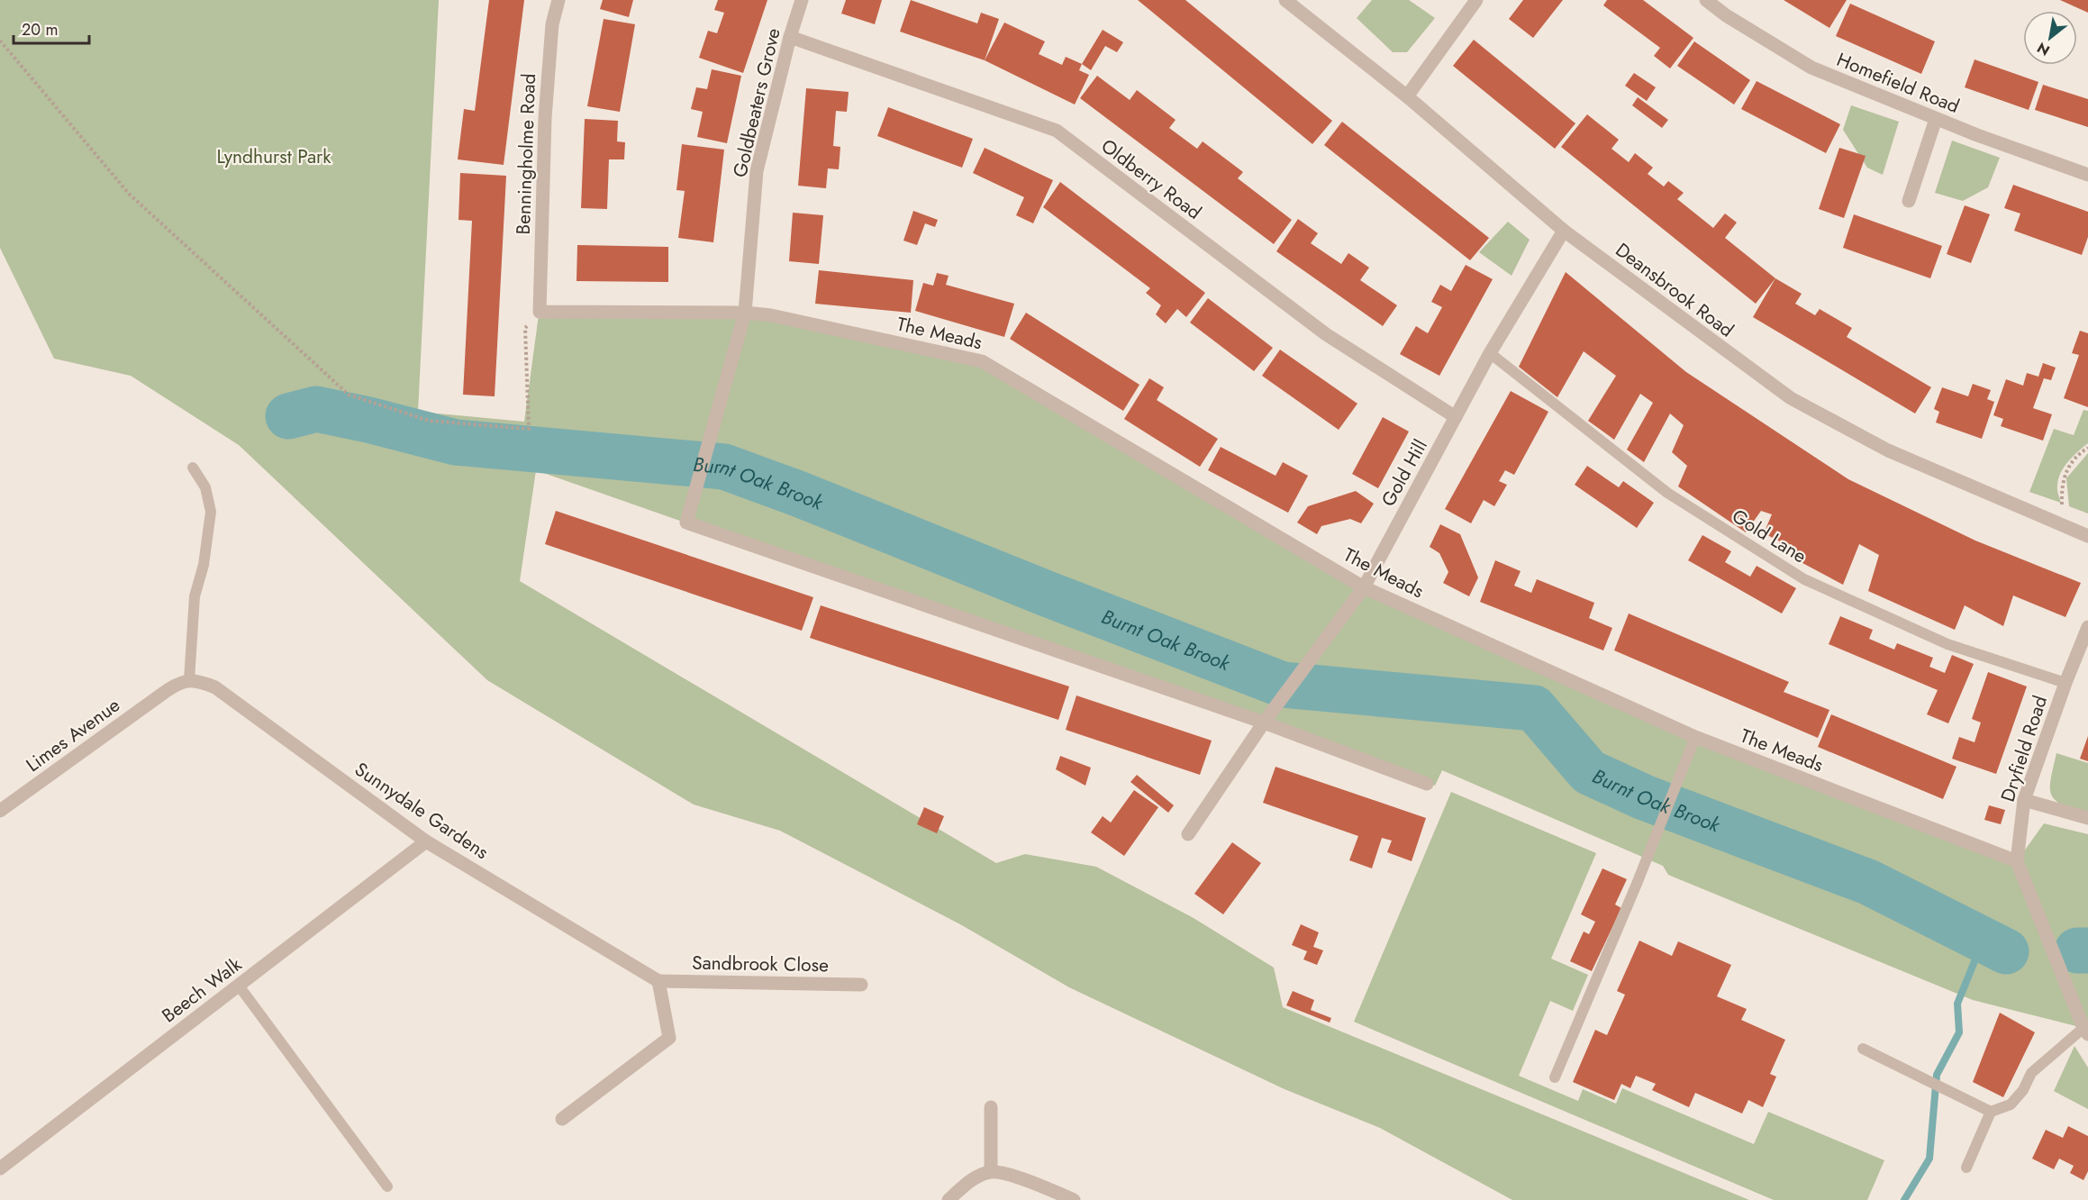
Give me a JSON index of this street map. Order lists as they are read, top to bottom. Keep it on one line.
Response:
{"streets":{"street":["Homefield Road","Goldbeaters Grove","Benningholme Road","Oldberry Road","Deansbrook Road","The Meads","Gold Hill","Limes Avenue","Dryfield Road","Sunnydale Gardens","Sandbrook Close","Beech Walk"],"lane":["Gold Lane"]},"crossings":[["Goldbeaters Grove","Oldberry Road"],["Goldbeaters Grove","The Meads"],["Benningholme Road","The Meads"],["Oldberry Road","Gold Hill"],["Deansbrook Road","Gold Hill"],["The Meads","Gold Hill"],["The Meads","Dryfield Road"],["Gold Hill","Gold Lane"],["Gold Lane","Dryfield Road"],["Limes Avenue","Sunnydale Gardens"],["Sunnydale Gardens","Sandbrook Close"],["Sunnydale Gardens","Beech Walk"]],"water":["Burnt Oak Brook"],"parks":["Lyndhurst Park"],"scale_bar":"20 m","north":"bottom left"}
